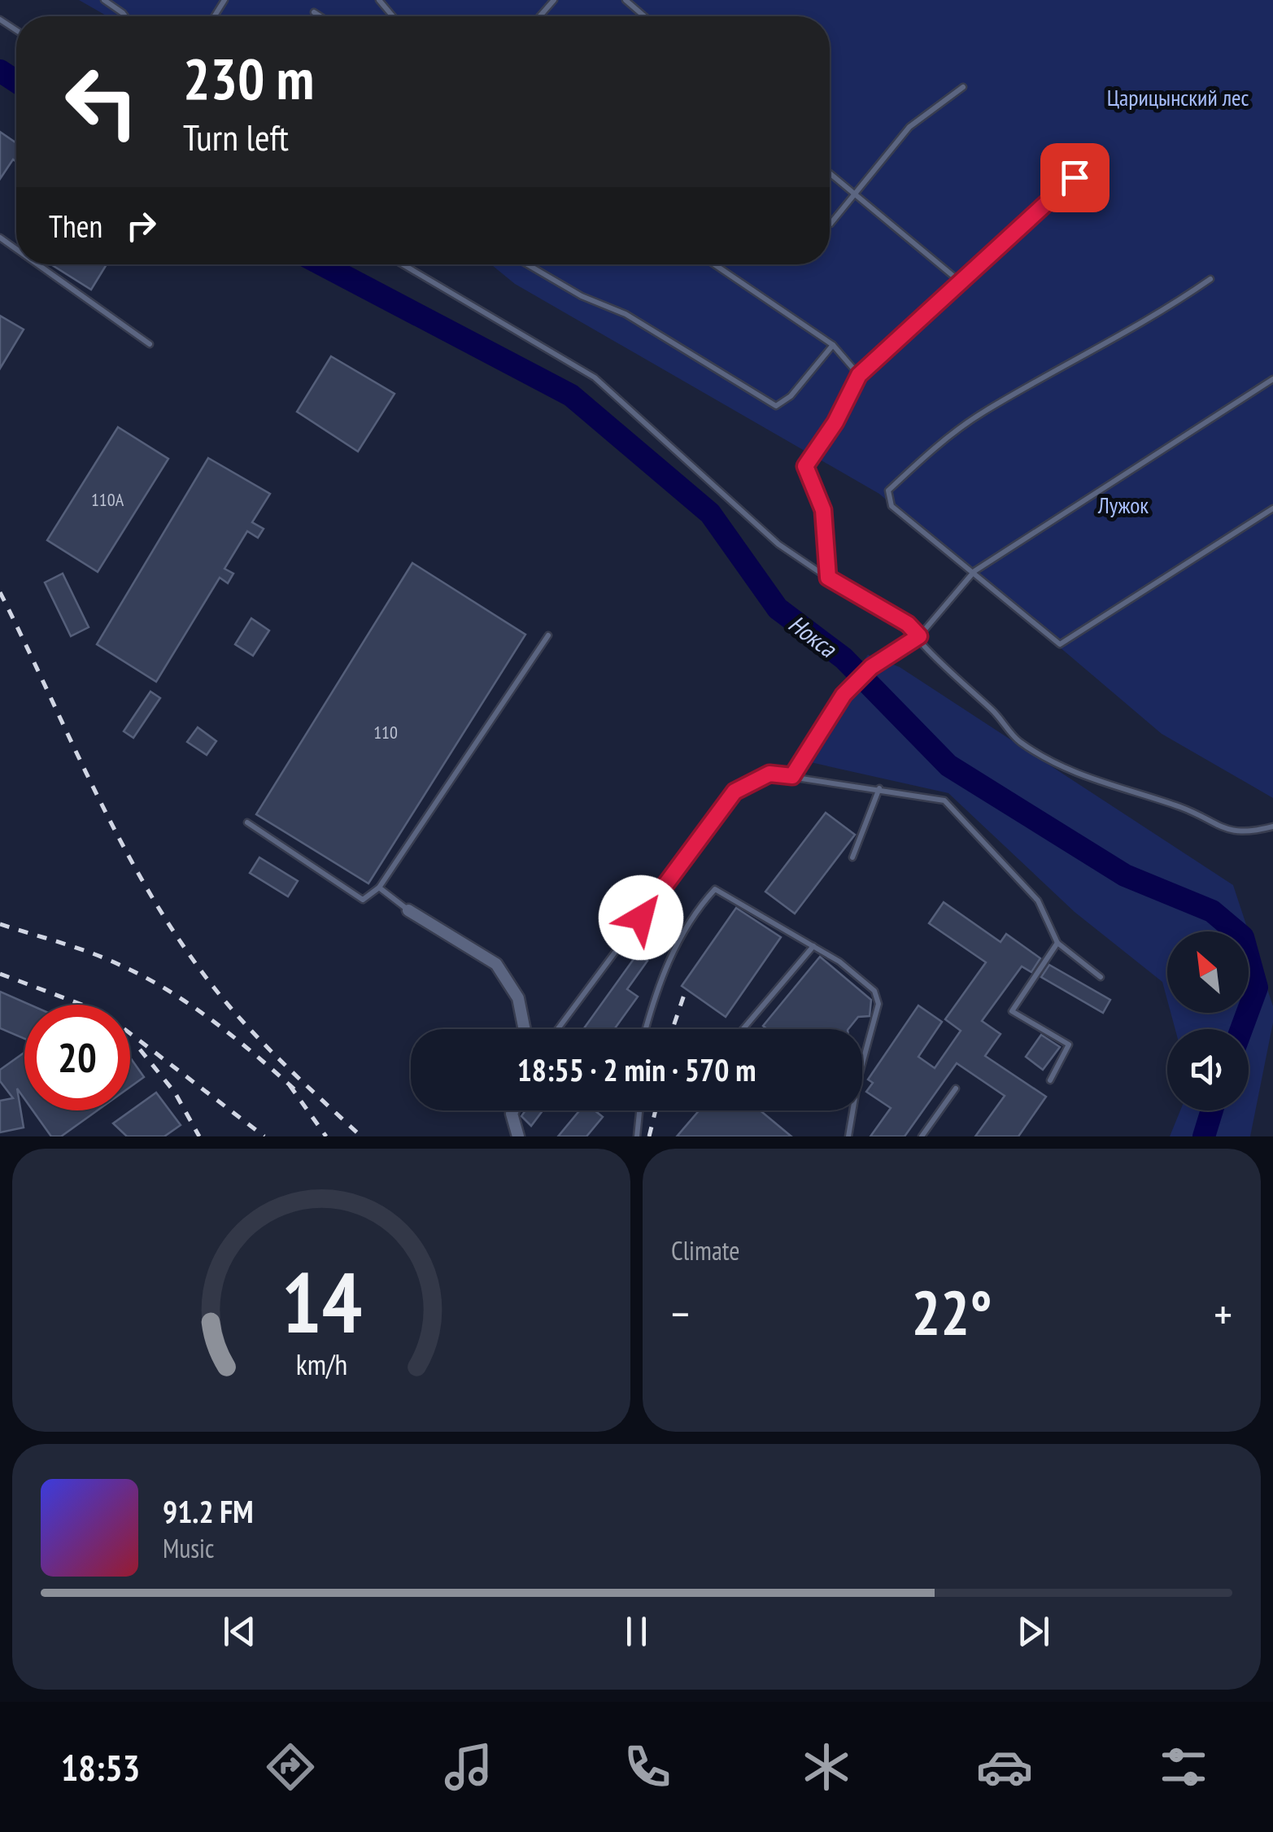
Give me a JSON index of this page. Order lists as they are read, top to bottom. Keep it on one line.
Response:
{"water":["Нокса"],"parks":["Царицынский лес","Лужок"],"house_numbers":["110А","110"],"north":"top left","page":{"turn":["230 m","Turn left"],"then":"Then","limit":"20","trip":"18:55 · 2 min · 570 m","tile":"Climate","heat":["−","22°","+"],"song":["91.2 FM","Music"],"tabs":"18:53","gauge":["14","km/h"]}}
